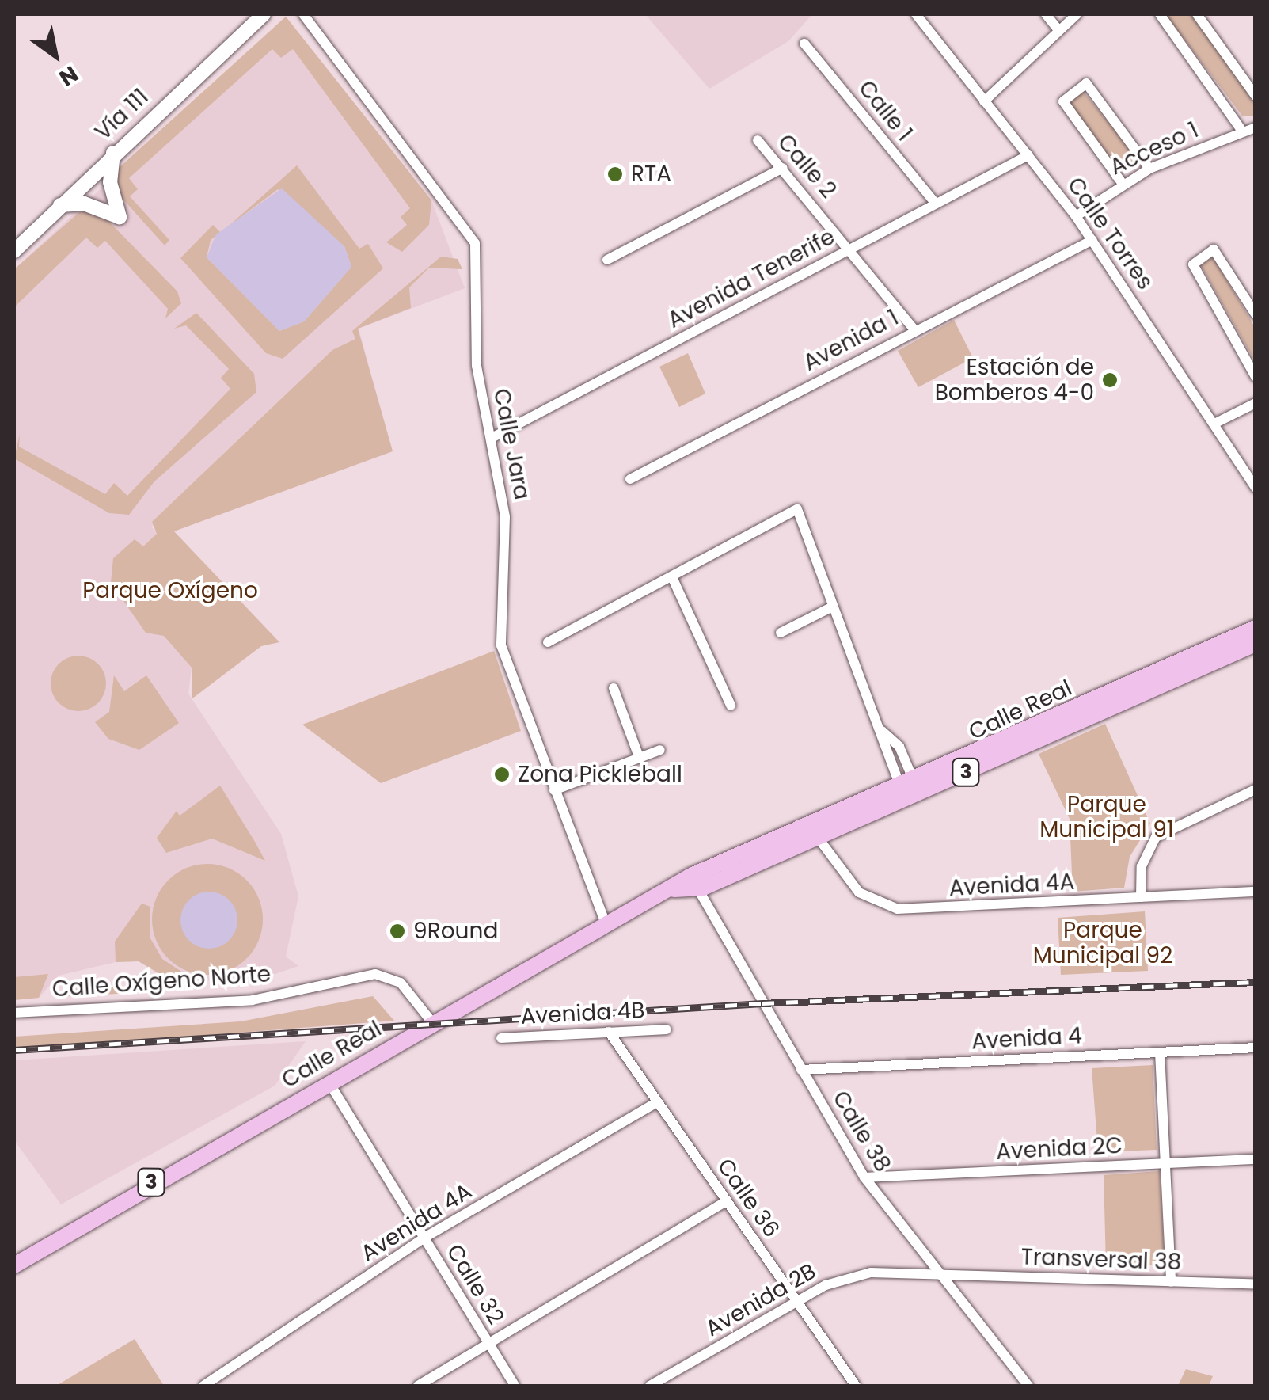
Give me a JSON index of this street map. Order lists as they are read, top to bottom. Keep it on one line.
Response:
{"streets":{"main road":["Vía 111","Calle Real","3"],"street":["Calle 1","Acceso 1","Calle 2","Calle Torres","Avenida Tenerife","Avenida 1","Calle Jara","Avenida 4A","Calle Oxígeno Norte","Avenida 4B","Avenida 4","Calle 38","Avenida 2C","Calle 36","Transversal 38","Calle 32","Avenida 2B"]},"crossings":[["Calle 1","Avenida Tenerife"],["Acceso 1","Calle Torres"],["Calle 2","Avenida Tenerife"],["Calle 2","Avenida 1"],["Calle Torres","Avenida Tenerife"],["Calle Torres","Avenida 1"],["Avenida Tenerife","Calle Jara"],["Calle Jara","Calle Real"],["Calle Real","Avenida 4A"],["Calle Real","Calle Oxígeno Norte"],["Calle Real","Calle 38"],["Calle Real","Calle 32"],["Avenida 4A","Calle 36"],["Avenida 4A","Calle 32"],["Avenida 4B","Calle 36"],["Avenida 4","Calle 38"],["Calle 38","Avenida 2C"],["Calle 38","Transversal 38"],["Calle 38","Avenida 2B"],["Calle 36","Avenida 2B"],["Transversal 38","Avenida 2B"]],"parks":["Parque Oxígeno","Parque Municipal 91","Parque Municipal 92"],"places":["RTA","Estación de Bomberos 4-0","Zona Pickleball","9Round"],"north":"bottom right"}
